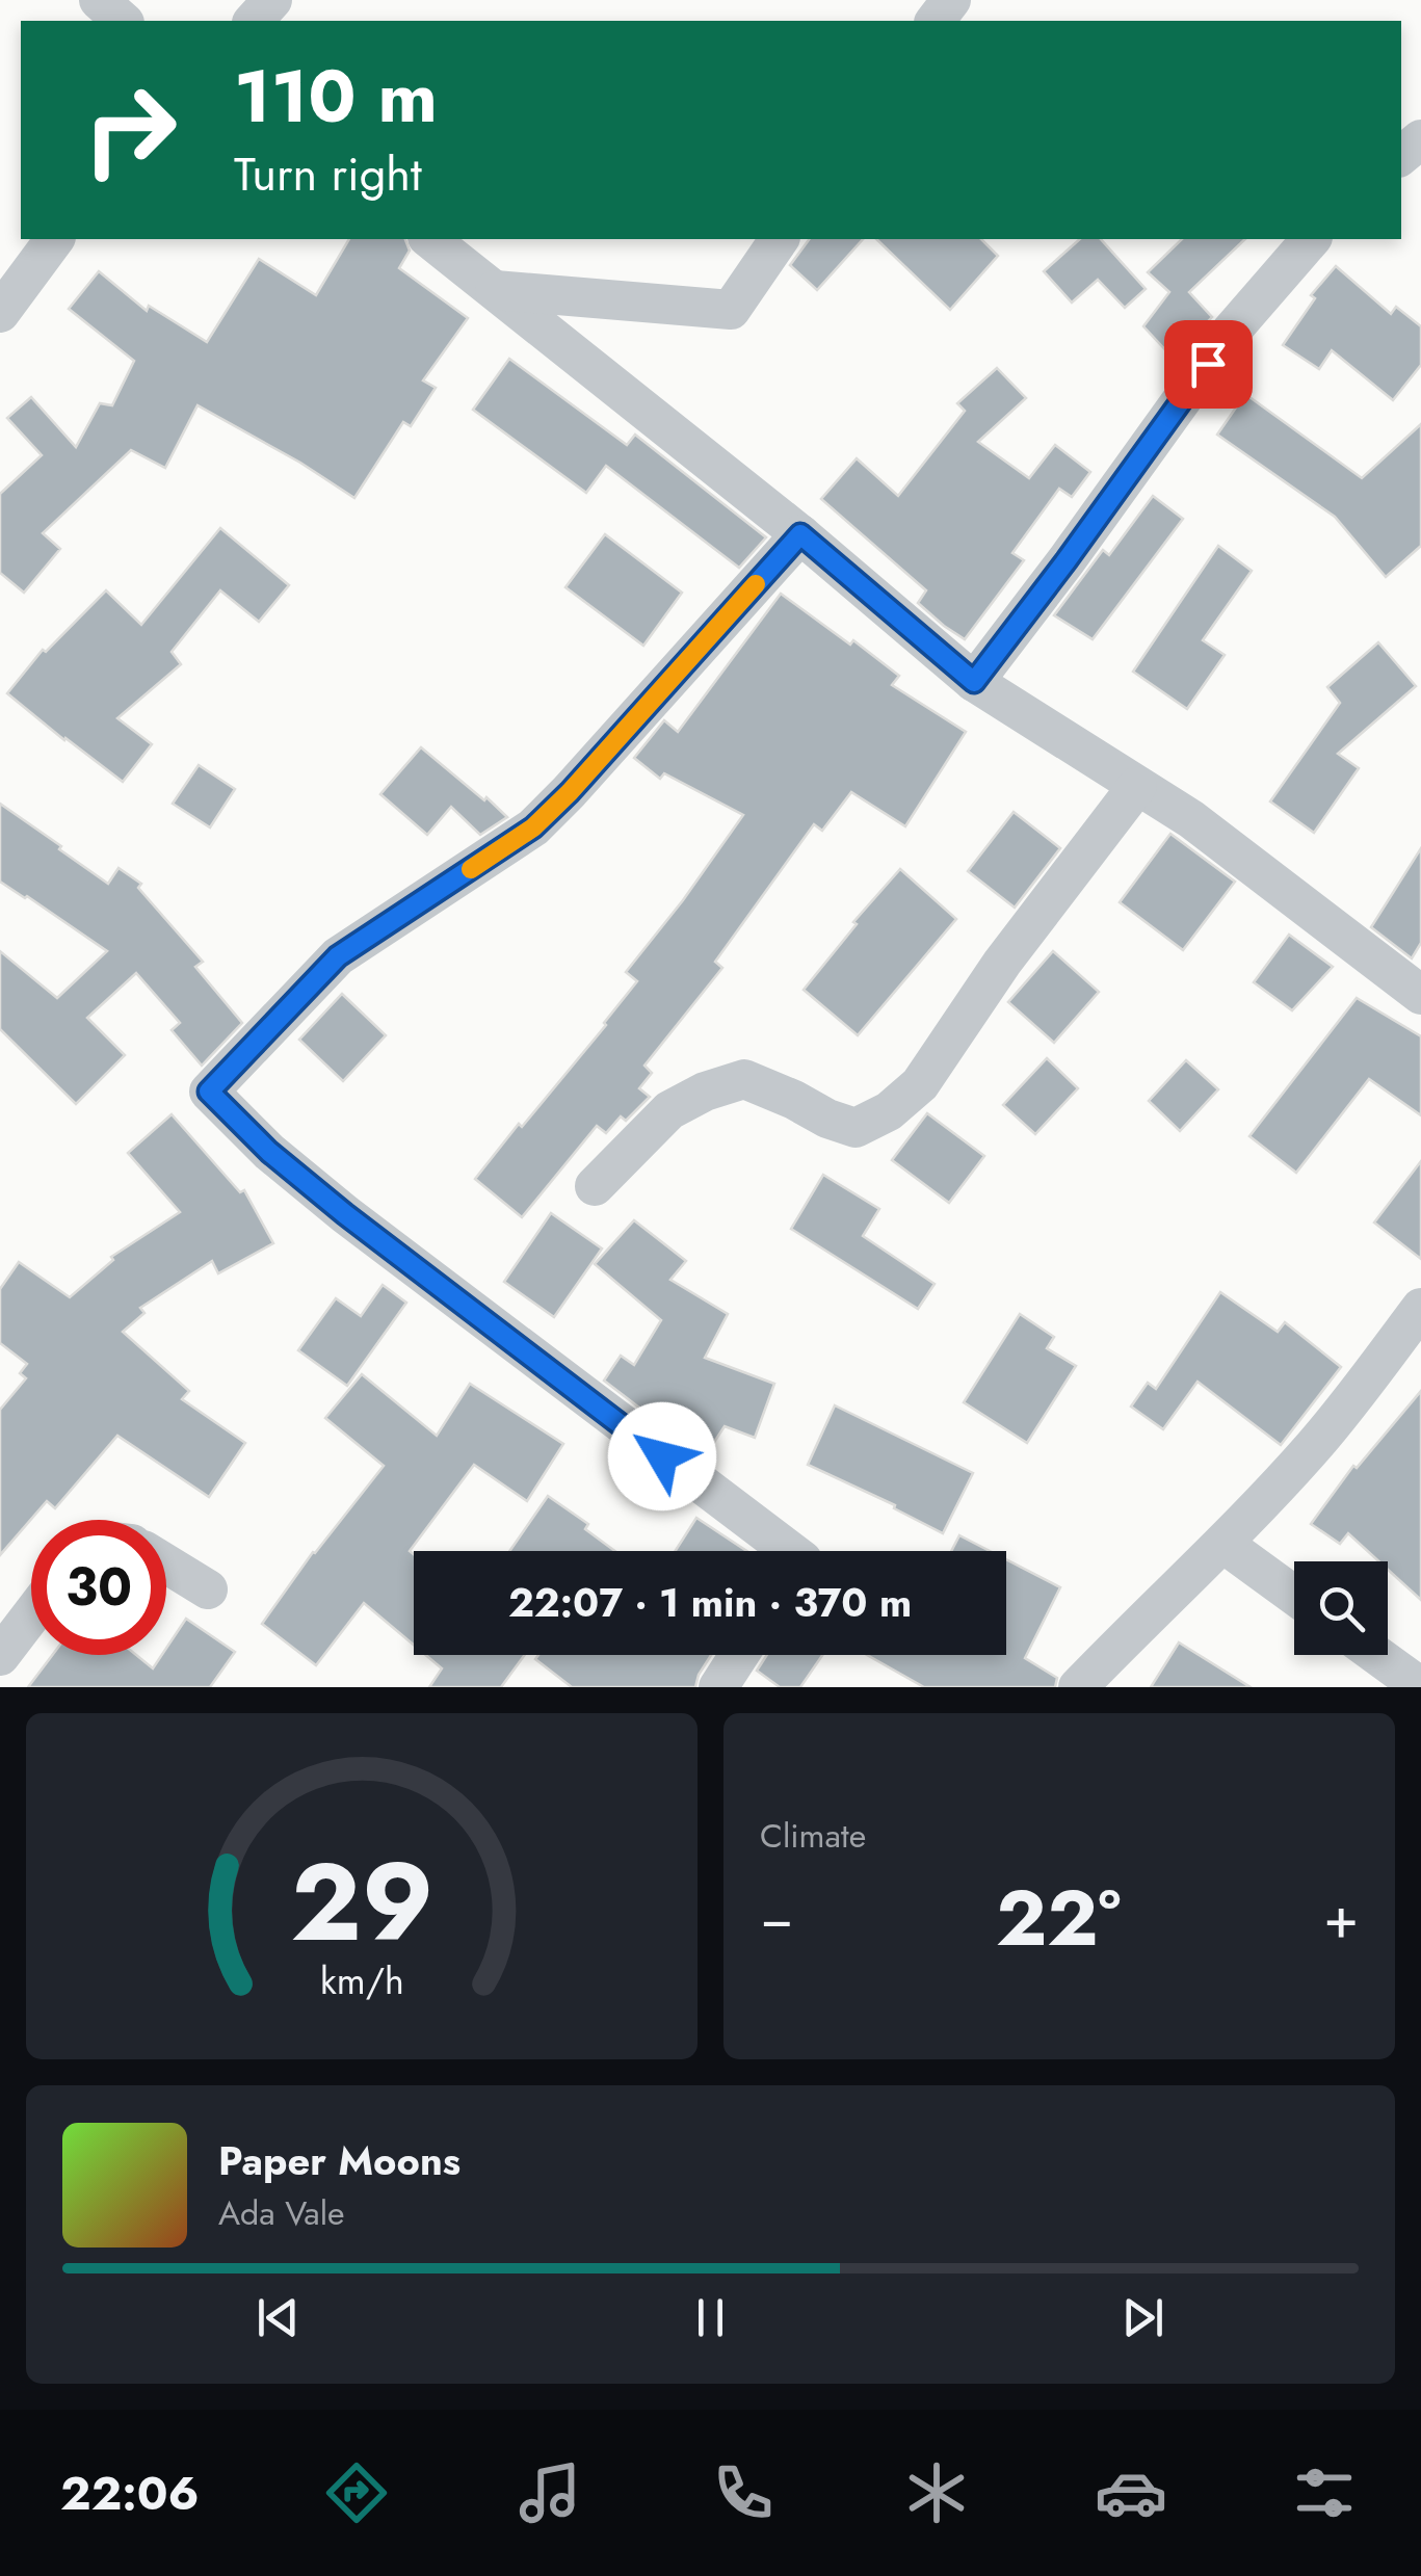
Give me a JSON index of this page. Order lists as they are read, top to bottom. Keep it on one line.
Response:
{"page":{"turn":["110 m","Turn right"],"limit":"30","trip":"22:07 · 1 min · 370 m","tile":"Climate","heat":["−","22°","+"],"song":["Paper Moons","Ada Vale"],"tabs":"22:06","gauge":["29","km/h"]}}
